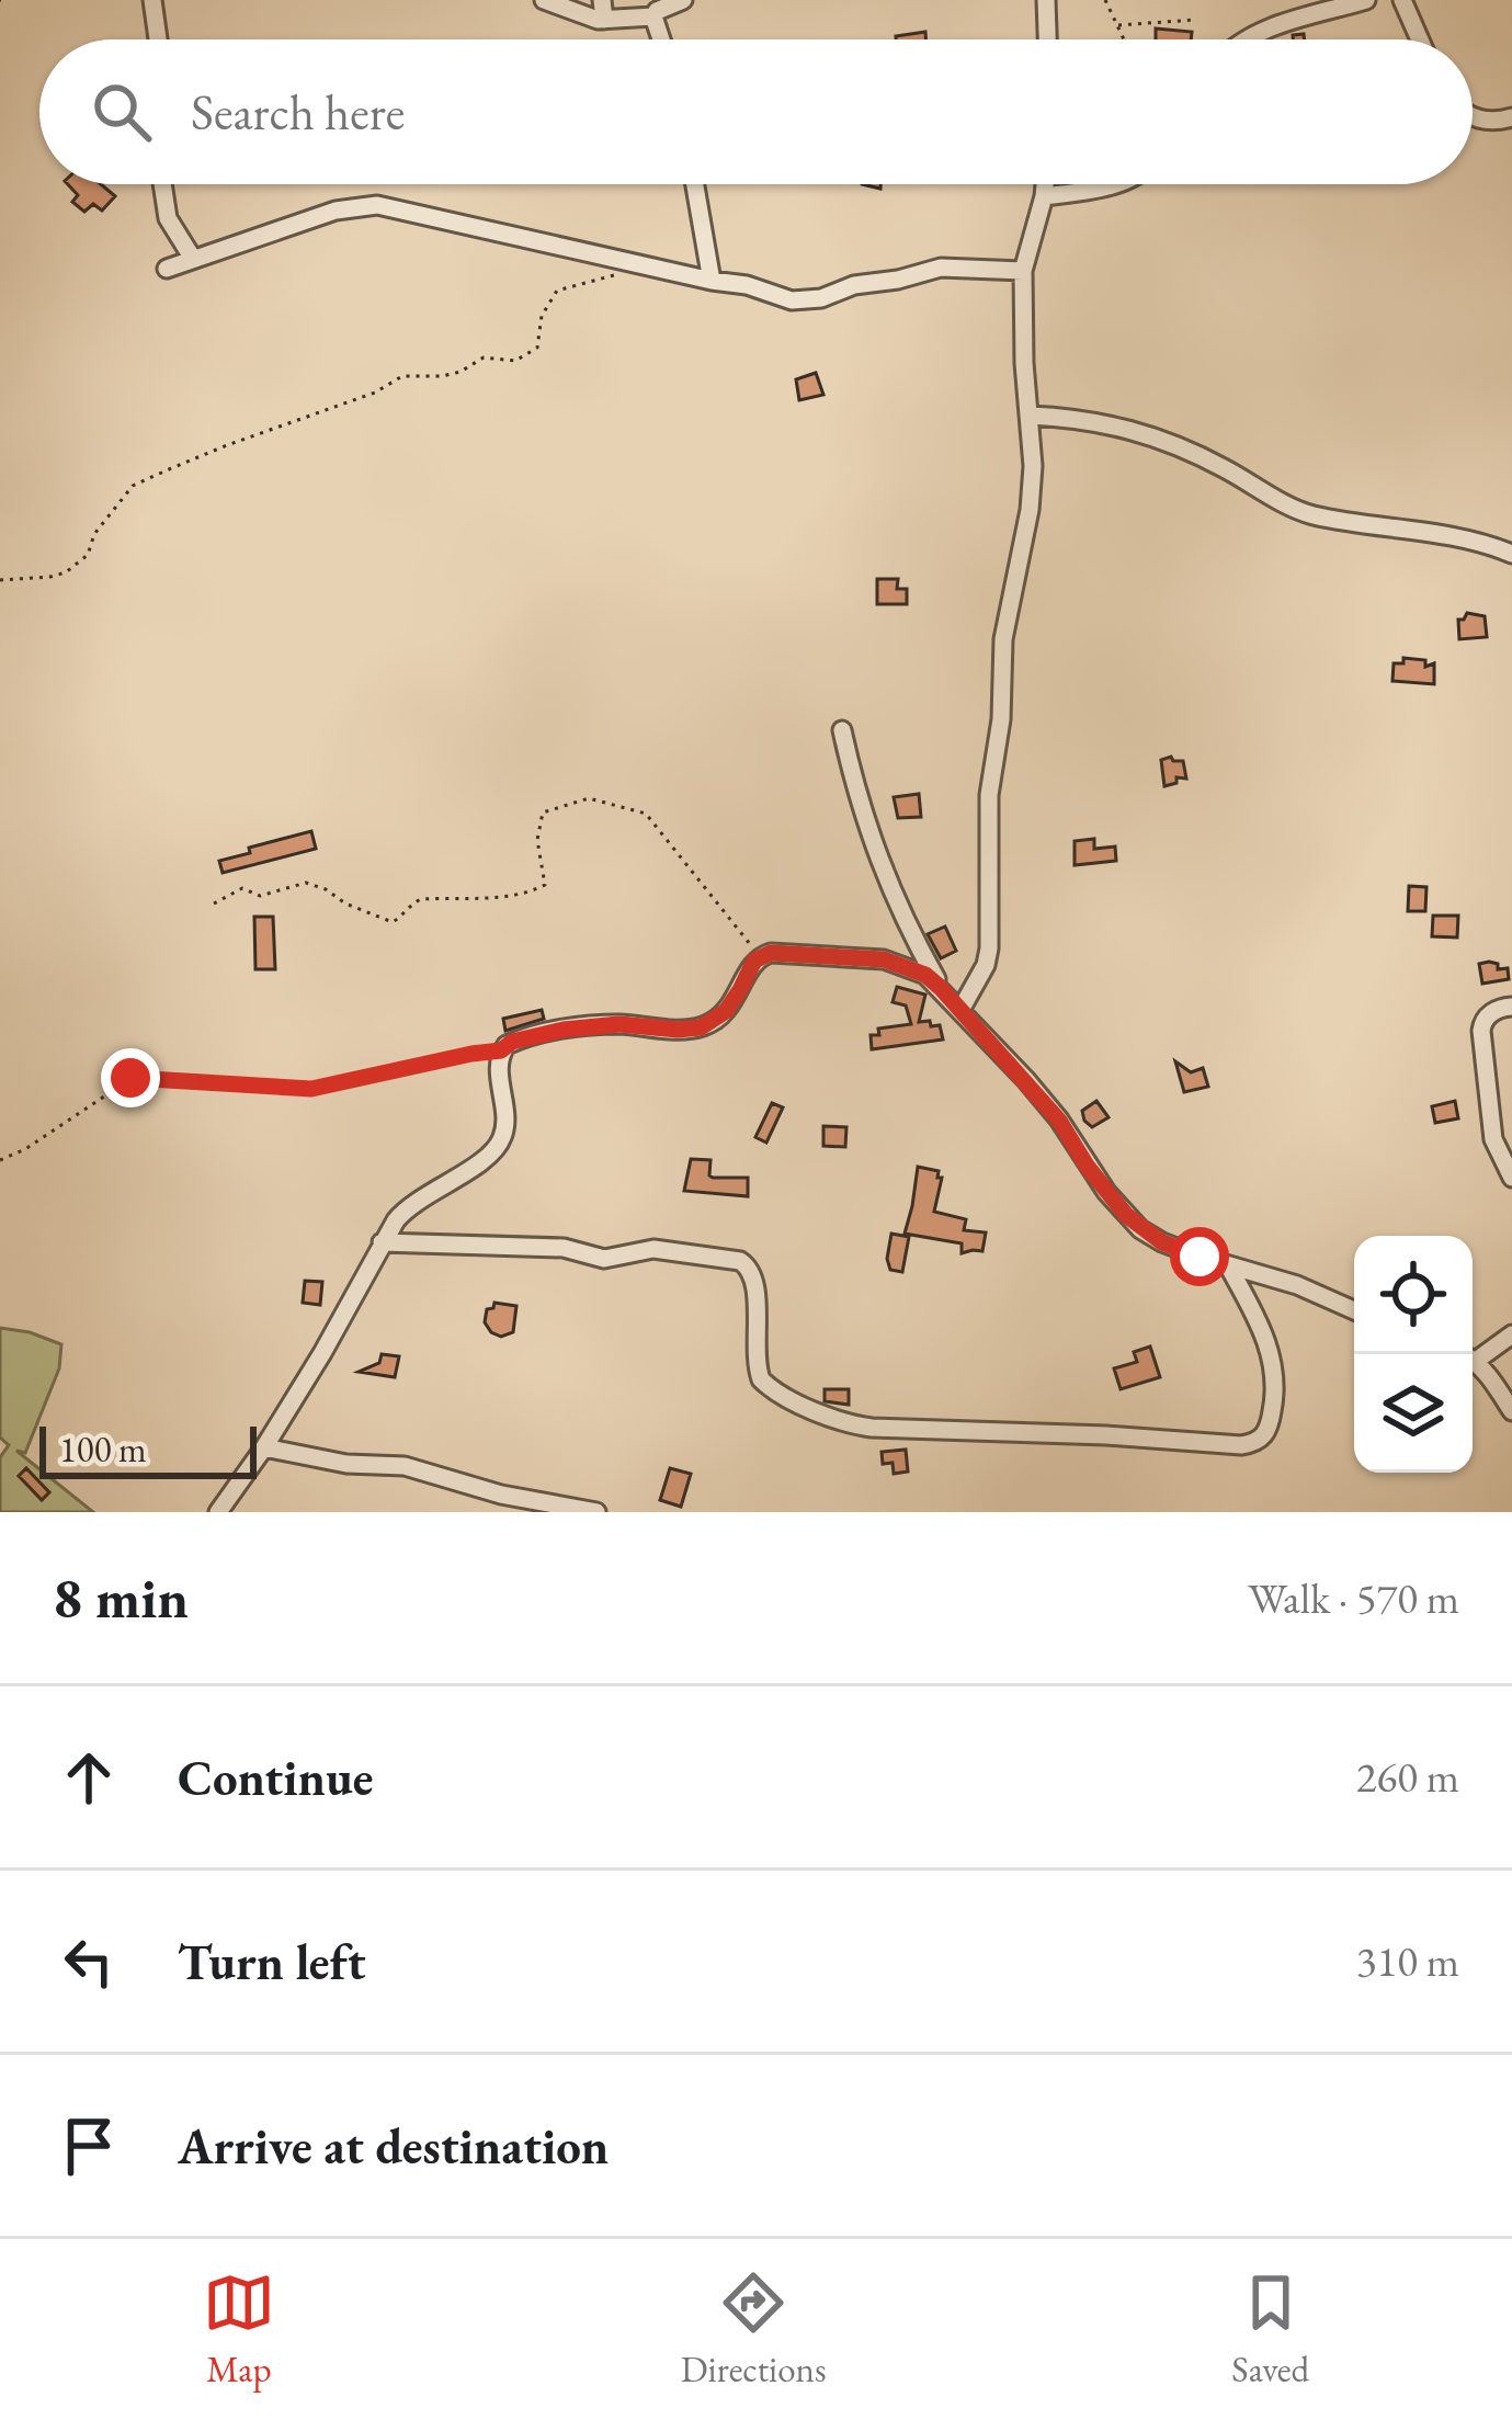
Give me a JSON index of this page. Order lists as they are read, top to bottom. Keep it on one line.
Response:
{"scale_bar":"100 m","page":{"search":"Search here","scale":"100 m","heading":["8 min","Walk · 570 m"],"list":[["Continue","260 m"],["Turn left","310 m"],"Arrive at destination"],"nav":["Map","Directions","Saved"]}}
